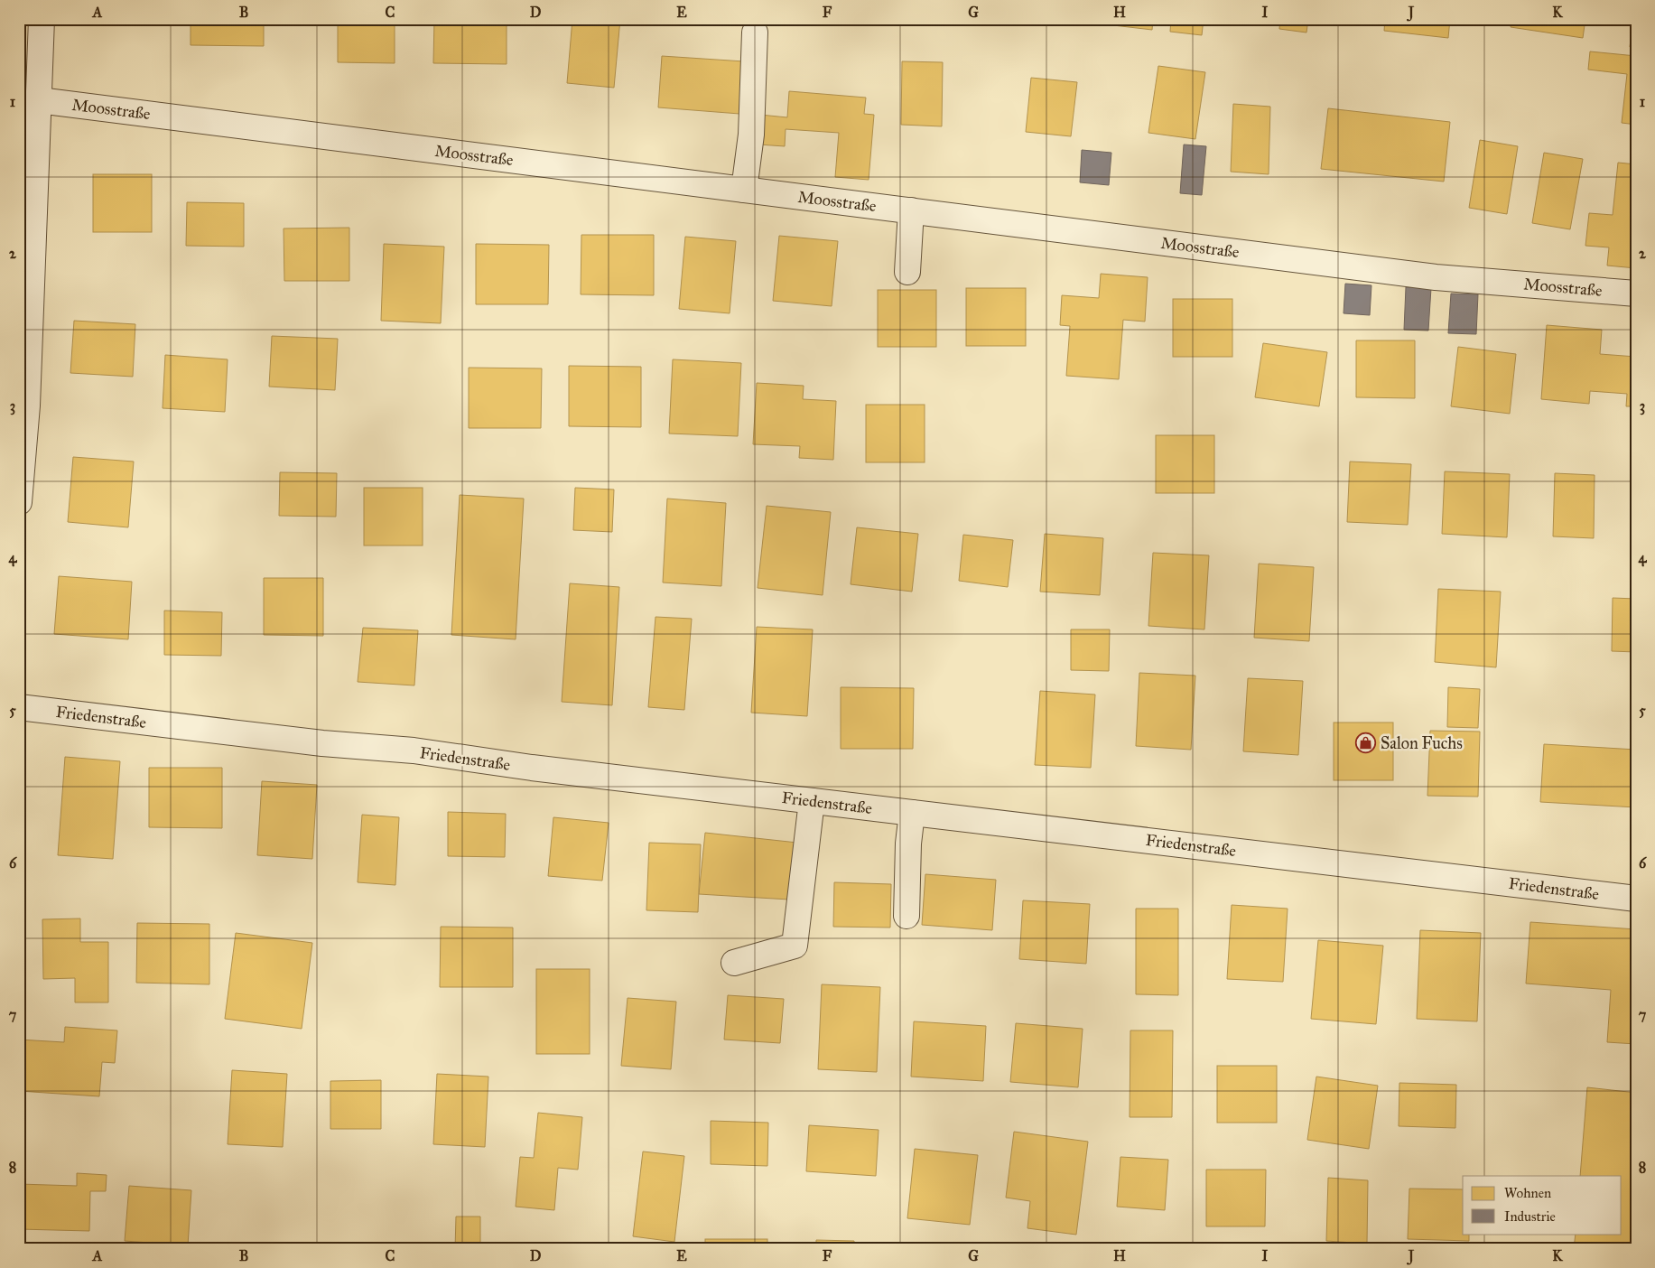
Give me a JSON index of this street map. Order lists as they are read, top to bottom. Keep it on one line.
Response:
{"streets":{"street":["Moosstraße","Friedenstraße"]},"places":{"shop":["Salon Fuchs"]},"legend":["Wohnen","Industrie"],"grid":{"columns":["A","B","C","D","E","F","G","H","I","J","K"],"rows":["1","2","3","4","5","6","7","8"]}}
